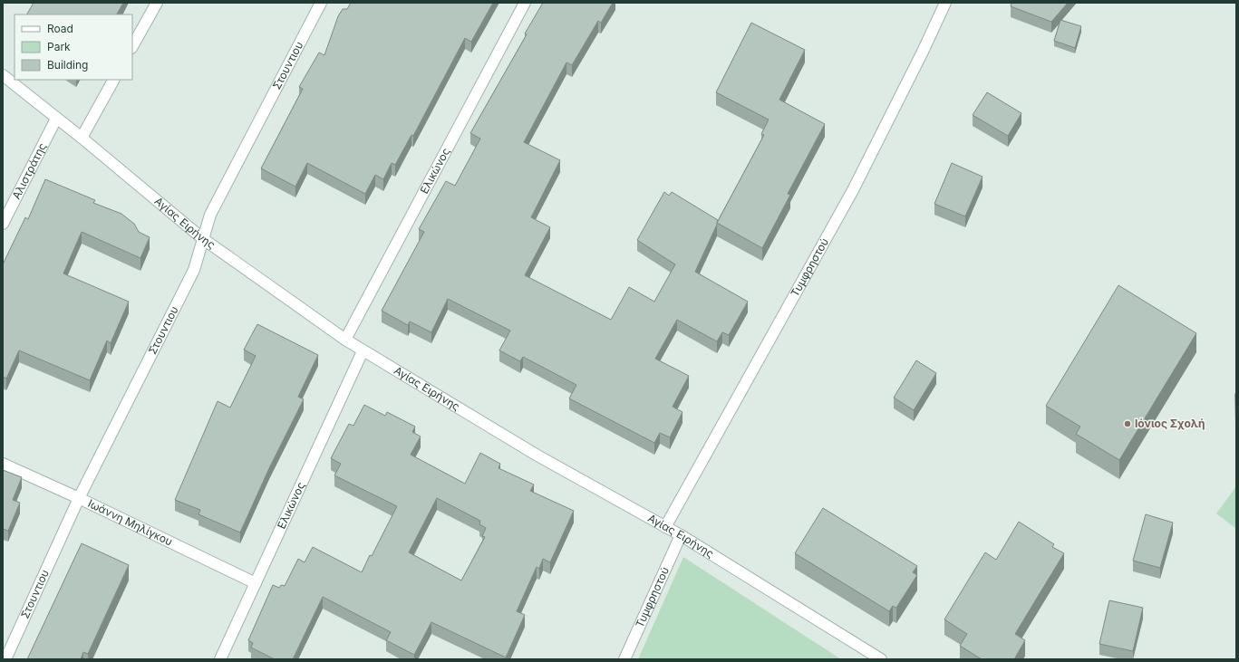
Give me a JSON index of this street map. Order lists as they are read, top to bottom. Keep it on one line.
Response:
{"streets":{"street":["Στουντιου","Αλιστράτης","Ελικώνος","Αγίας Ειρήνης","Τυμφρηστού","Ιωάννη Μηλίγκου"]},"crossings":[["Στουντιου","Αγίας Ειρήνης"],["Στουντιου","Ιωάννη Μηλίγκου"],["Αλιστράτης","Αγίας Ειρήνης"],["Ελικώνος","Αγίας Ειρήνης"],["Ελικώνος","Ιωάννη Μηλίγκου"],["Αγίας Ειρήνης","Τυμφρηστού"]],"places":["Ιόνιος Σχολή"],"legend":["Road","Park","Building"]}
